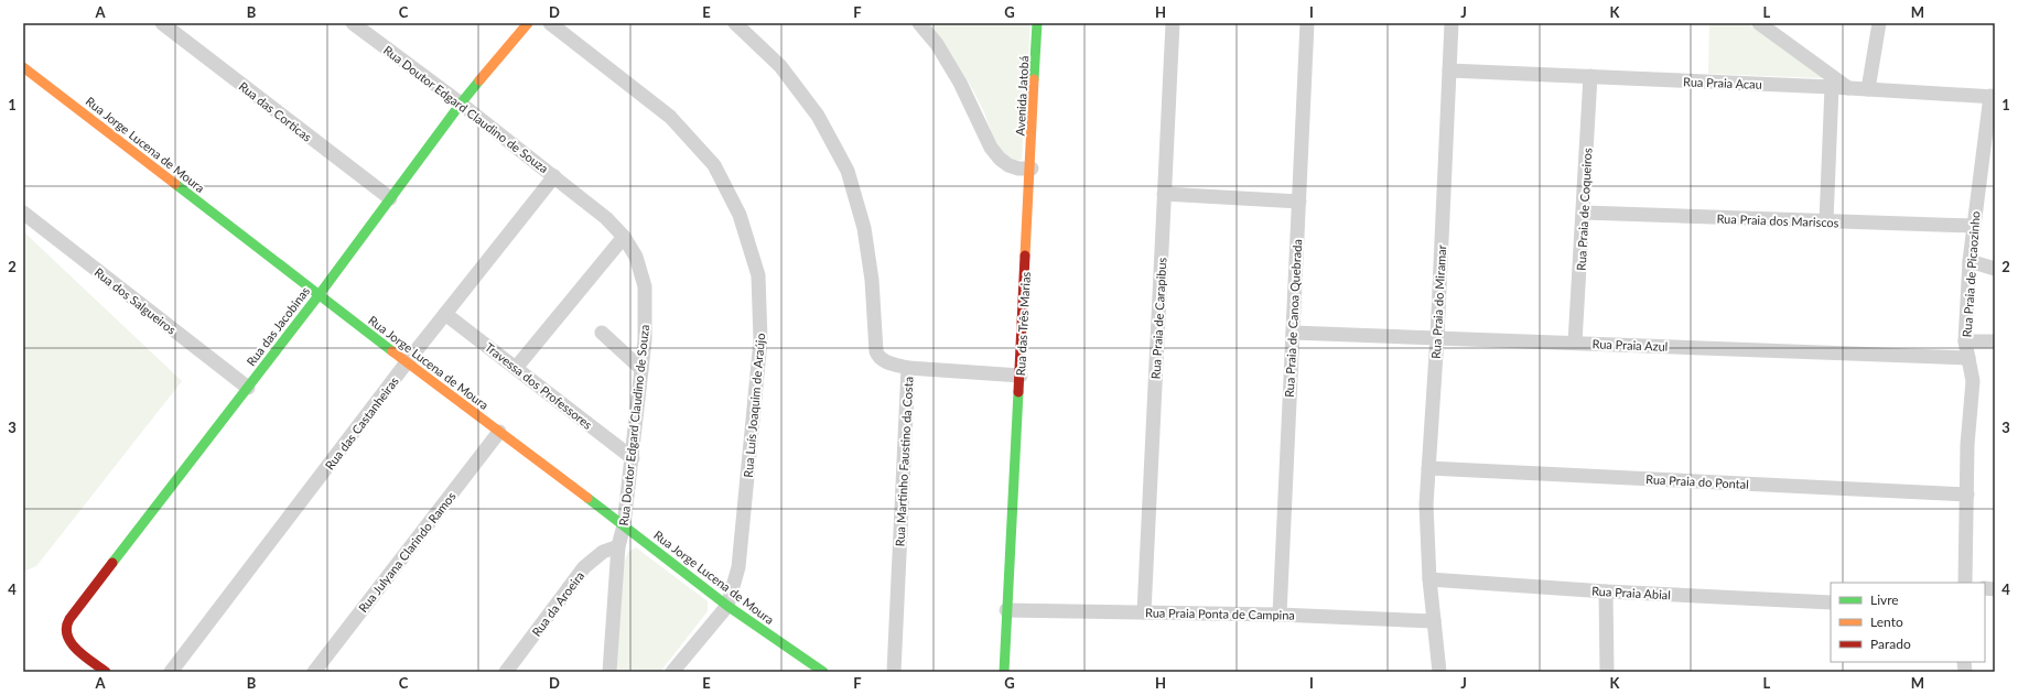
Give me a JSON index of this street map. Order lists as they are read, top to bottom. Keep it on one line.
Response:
{"streets":{"street":["Rua Praia Acau","Avenida Jatobá","Rua Doutor Edgard Claudino de Souza","Rua das Corticas","Rua Jorge Lucena de Moura","Rua Praia de Coqueiros","Rua Praia dos Mariscos","Rua Praia de Picaozinho","Rua dos Salgueiros","Rua Praia do Miramar","Rua Praia de Carapibus","Rua Praia de Canoa Quebrada","Rua das Três Marias","Rua das Jacobinas","Rua Praia Azul","Travessa dos Professores","Rua Luís Joaquim de Araújo","Rua das Castanheiras","Rua Martinho Faustino da Costa","Rua Praia do Pontal","Rua Julyana Clarindo Ramos","Rua Praia Abial","Rua da Aroeira","Rua Praia Ponta de Campina"]},"crossings":[["Rua Praia Acau","Rua Praia de Coqueiros"],["Rua Praia Acau","Rua Praia de Picaozinho"],["Rua Praia Acau","Rua Praia do Miramar"],["Avenida Jatobá","Rua das Três Marias"],["Rua Doutor Edgard Claudino de Souza","Rua Jorge Lucena de Moura"],["Rua Doutor Edgard Claudino de Souza","Rua das Jacobinas"],["Rua Doutor Edgard Claudino de Souza","Travessa dos Professores"],["Rua Doutor Edgard Claudino de Souza","Rua das Castanheiras"],["Rua Doutor Edgard Claudino de Souza","Rua da Aroeira"],["Rua das Corticas","Rua das Jacobinas"],["Rua Jorge Lucena de Moura","Rua das Jacobinas"],["Rua Jorge Lucena de Moura","Rua Luís Joaquim de Araújo"],["Rua Jorge Lucena de Moura","Rua das Castanheiras"],["Rua Jorge Lucena de Moura","Rua Julyana Clarindo Ramos"],["Rua Praia de Coqueiros","Rua Praia dos Mariscos"],["Rua Praia de Coqueiros","Rua Praia Azul"],["Rua Praia dos Mariscos","Rua Praia de Picaozinho"],["Rua Praia de Picaozinho","Rua Praia Azul"],["Rua Praia de Picaozinho","Rua Praia do Pontal"],["Rua dos Salgueiros","Rua das Jacobinas"],["Rua Praia do Miramar","Rua Praia Azul"],["Rua Praia do Miramar","Rua Praia do Pontal"],["Rua Praia do Miramar","Rua Praia Abial"],["Rua Praia do Miramar","Rua Praia Ponta de Campina"],["Rua Praia de Carapibus","Rua Praia Ponta de Campina"],["Rua Praia de Canoa Quebrada","Rua Praia Azul"],["Rua Praia de Canoa Quebrada","Rua Praia Ponta de Campina"],["Rua das Três Marias","Rua Praia Ponta de Campina"],["Travessa dos Professores","Rua das Castanheiras"]],"legend":["Livre","Lento","Parado"],"grid":{"columns":["A","B","C","D","E","F","G","H","I","J","K","L","M"],"rows":["1","2","3","4"]}}
